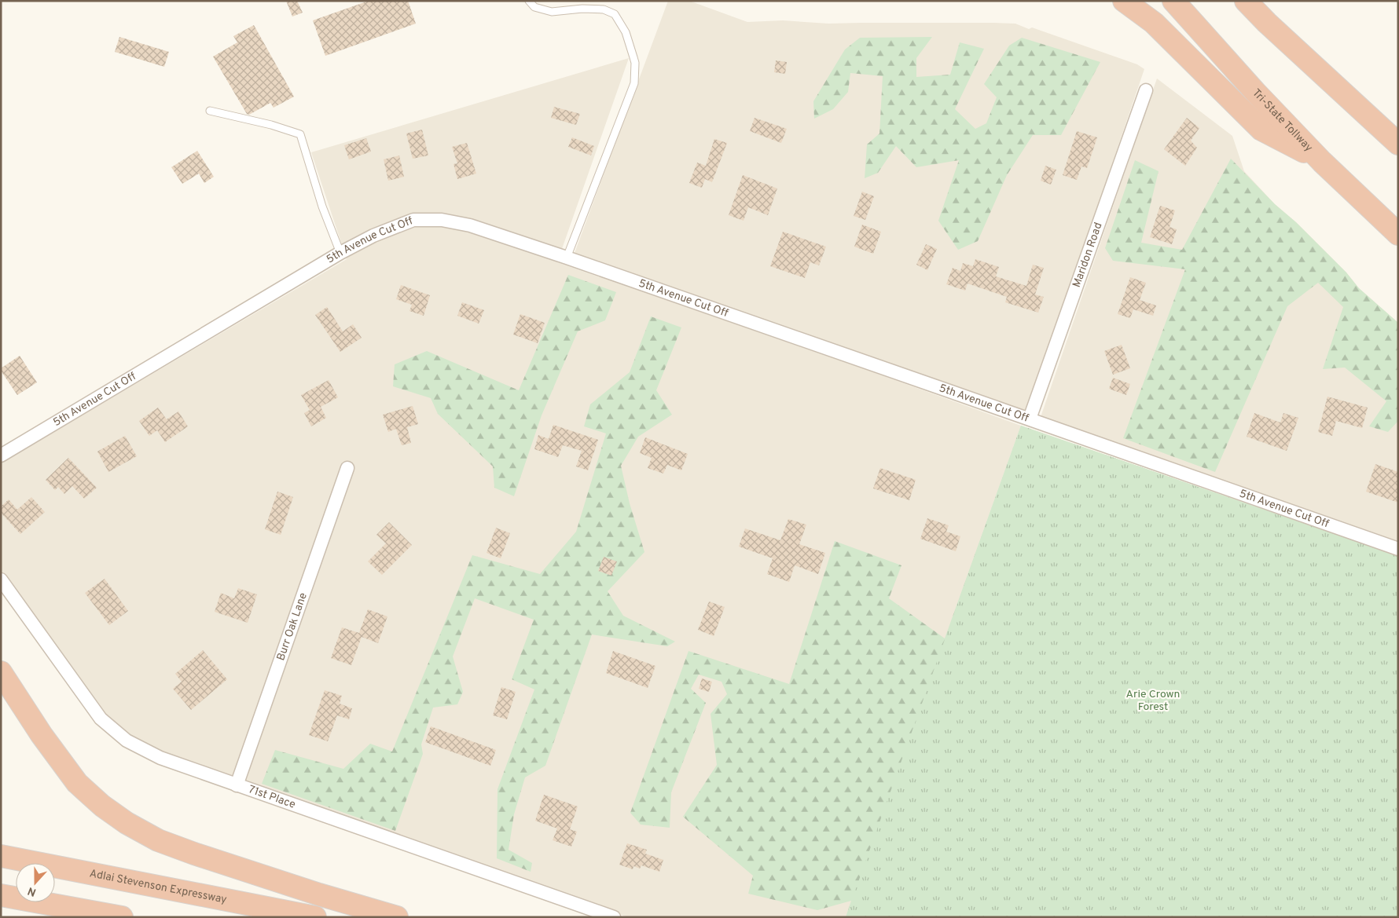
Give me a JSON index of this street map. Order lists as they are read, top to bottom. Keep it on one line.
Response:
{"streets":{"highway":["Tri-State Tollway","Adlai Stevenson Expressway"],"street":["5th Avenue Cut Off","Maridon Road","Burr Oak Lane","71st Place"]},"crossings":[["5th Avenue Cut Off","Maridon Road"],["Burr Oak Lane","71st Place"]],"parks":["Arie Crown Forest"],"north":"bottom"}
